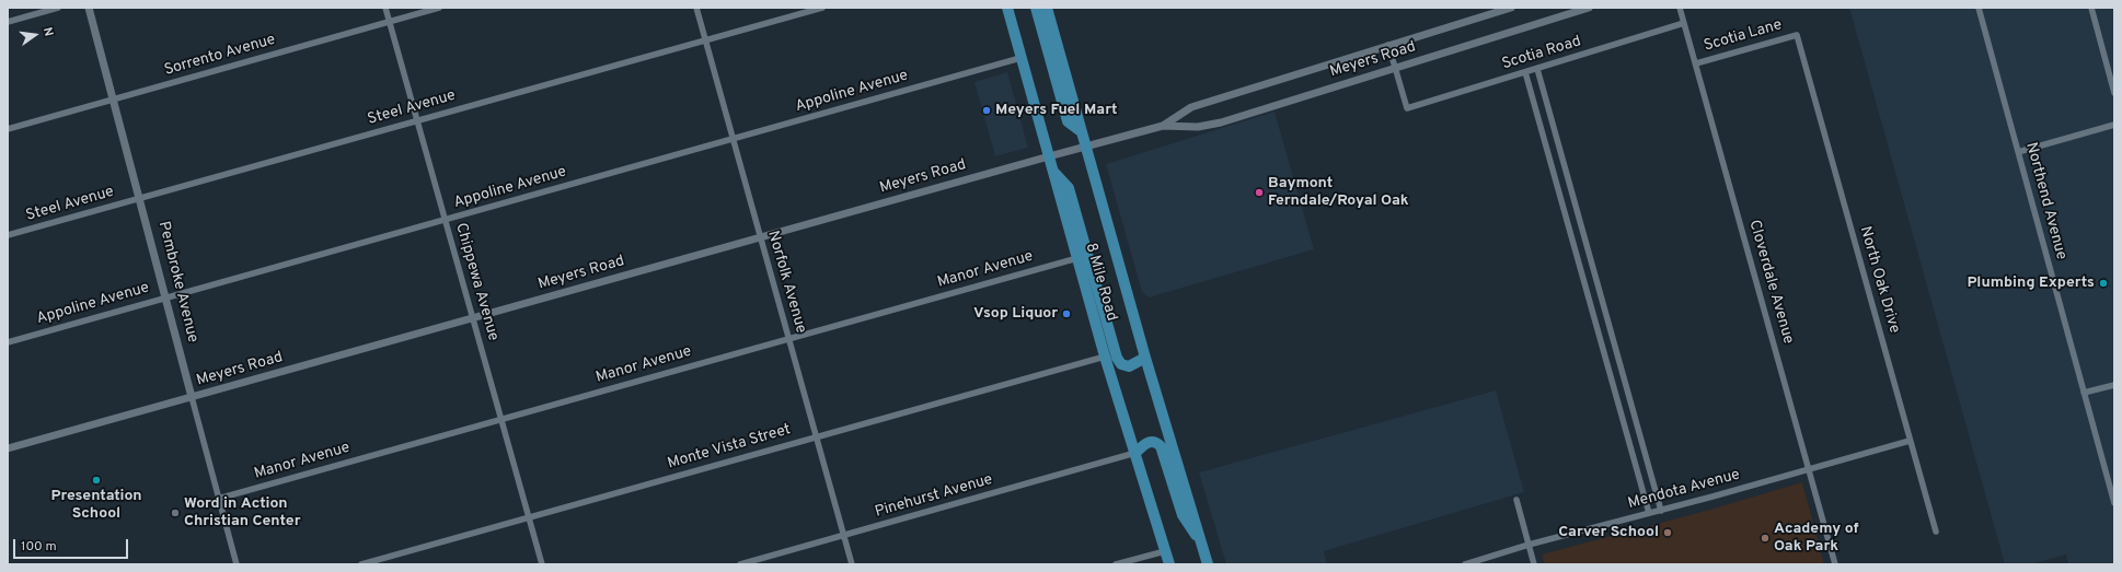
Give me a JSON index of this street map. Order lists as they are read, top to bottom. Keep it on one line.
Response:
{"streets":{"highway":["8 Mile Road"],"street":["Scotia Lane","Scotia Road","Sorrento Avenue","Meyers Road","Appoline Avenue","Steel Avenue","Northend Avenue","Manor Avenue","North Oak Drive","Pembroke Avenue","Chippewa Avenue","Norfolk Avenue","Cloverdale Avenue","Monte Vista Street","Mendota Avenue","Pinehurst Avenue"]},"crossings":[["Scotia Lane","North Oak Drive"],["Scotia Lane","Cloverdale Avenue"],["Scotia Road","Meyers Road"],["Scotia Road","Cloverdale Avenue"],["Sorrento Avenue","Pembroke Avenue"],["Sorrento Avenue","Chippewa Avenue"],["Meyers Road","Pembroke Avenue"],["Meyers Road","Chippewa Avenue"],["Meyers Road","Norfolk Avenue"],["Meyers Road","8 Mile Road"],["Appoline Avenue","Pembroke Avenue"],["Appoline Avenue","Chippewa Avenue"],["Appoline Avenue","Norfolk Avenue"],["Appoline Avenue","8 Mile Road"],["Steel Avenue","Pembroke Avenue"],["Steel Avenue","Chippewa Avenue"],["Steel Avenue","Norfolk Avenue"],["Manor Avenue","Pembroke Avenue"],["Manor Avenue","Chippewa Avenue"],["Manor Avenue","Norfolk Avenue"],["Manor Avenue","8 Mile Road"],["North Oak Drive","Mendota Avenue"],["Chippewa Avenue","Monte Vista Street"],["Norfolk Avenue","Monte Vista Street"],["Norfolk Avenue","Pinehurst Avenue"],["8 Mile Road","Monte Vista Street"],["8 Mile Road","Pinehurst Avenue"],["Cloverdale Avenue","Mendota Avenue"]],"places":["Meyers Fuel Mart","Baymont Ferndale/Royal Oak","Plumbing Experts","Vsop Liquor","Presentation School","Word in Action Christian Center","Carver School","Academy of Oak Park"],"scale_bar":"100 m","north":"right"}
